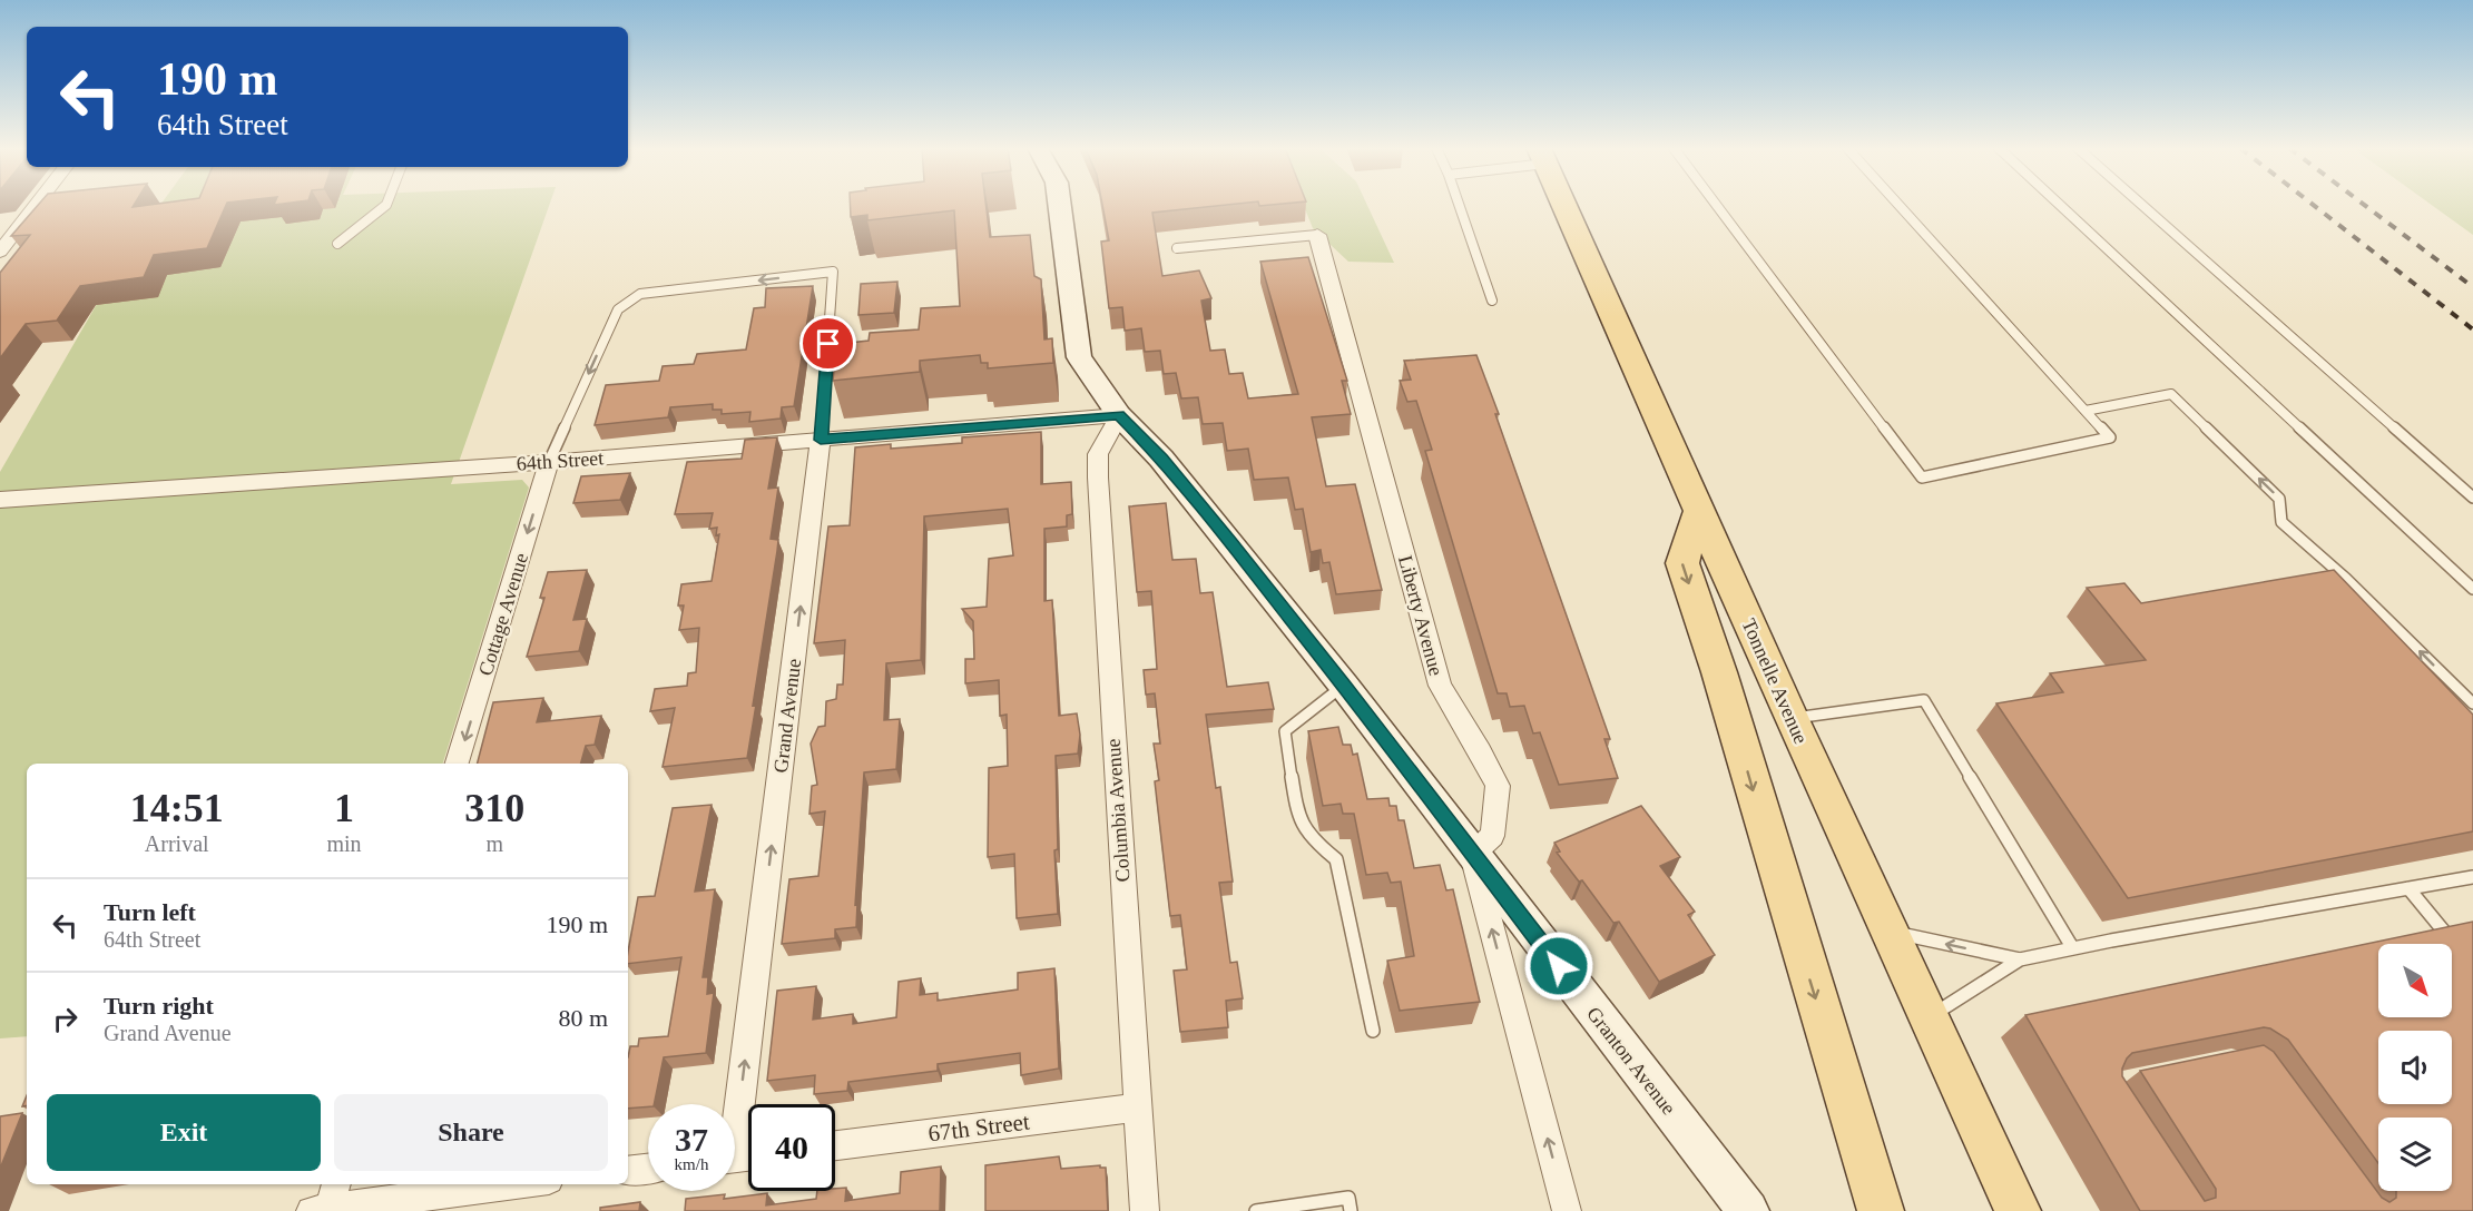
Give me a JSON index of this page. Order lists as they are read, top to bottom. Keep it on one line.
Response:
{"streets":{"main road":["Tonnelle Avenue"],"street":["64th Street","Cottage Avenue","Liberty Avenue","Grand Avenue","Columbia Avenue","Granton Avenue","67th Street"]},"crossings":[["64th Street","Cottage Avenue"],["64th Street","Grand Avenue"],["64th Street","Columbia Avenue"],["64th Street","Granton Avenue"],["Cottage Avenue","Grand Avenue"],["Liberty Avenue","Granton Avenue"],["Columbia Avenue","Granton Avenue"],["Columbia Avenue","67th Street"]],"one_way":["Cottage Avenue"],"north":"bottom right","page":{"turn":["190 m","64th Street"],"eta":["14:51","Arrival","1","min","310","m"],"list":[{"name":"Turn left","note":"64th Street","value":"190 m"},{"name":"Turn right","note":"Grand Avenue","value":"80 m"}],"buttons":["Exit","Share"],"speed":"37 km/h","limit":"40"}}
